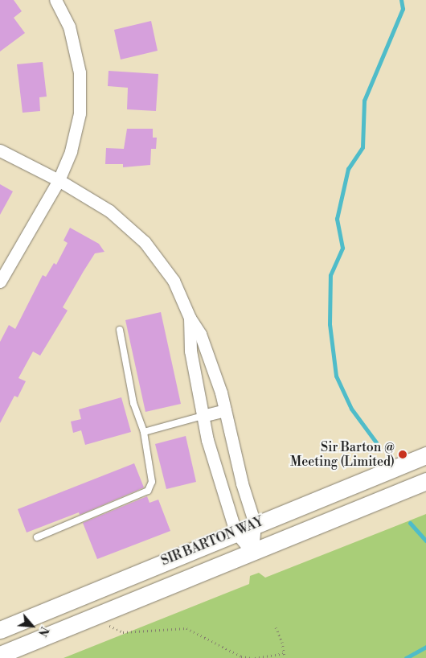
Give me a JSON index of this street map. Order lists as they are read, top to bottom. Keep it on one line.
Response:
{"streets":{"main road":["SIR BARTON WAY"]},"places":["Sir Barton @ Meeting (Limited)"],"north":"bottom right"}
